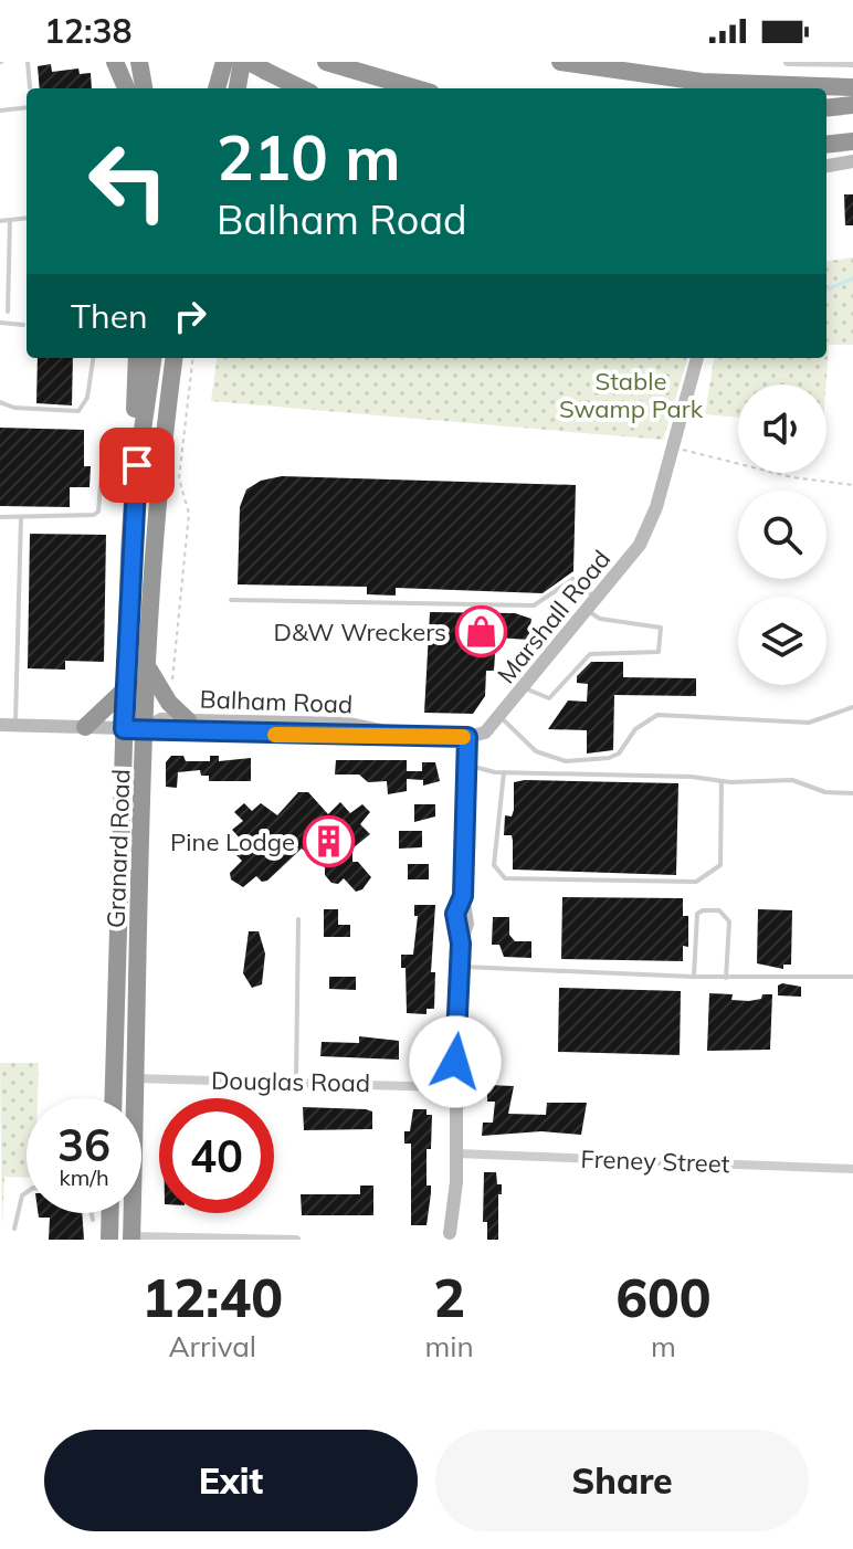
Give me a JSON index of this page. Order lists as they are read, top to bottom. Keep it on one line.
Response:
{"streets":{"highway":["Granard Road"],"street":["Marshall Road","Balham Road","Douglas Road","Freney Street"]},"crossings":[["Marshall Road","Balham Road"],["Balham Road","Granard Road"],["Granard Road","Douglas Road"]],"parks":["Stable Swamp Park"],"places":{"shop":["D&W Wreckers"],"building":["Pine Lodge"]},"page":{"status":"12:38","turn":["210 m","Balham Road"],"then":"Then","speed":"36 km/h","limit":"40","eta":["12:40","Arrival","2","min","600","m"],"buttons":["Exit","Share"]}}
